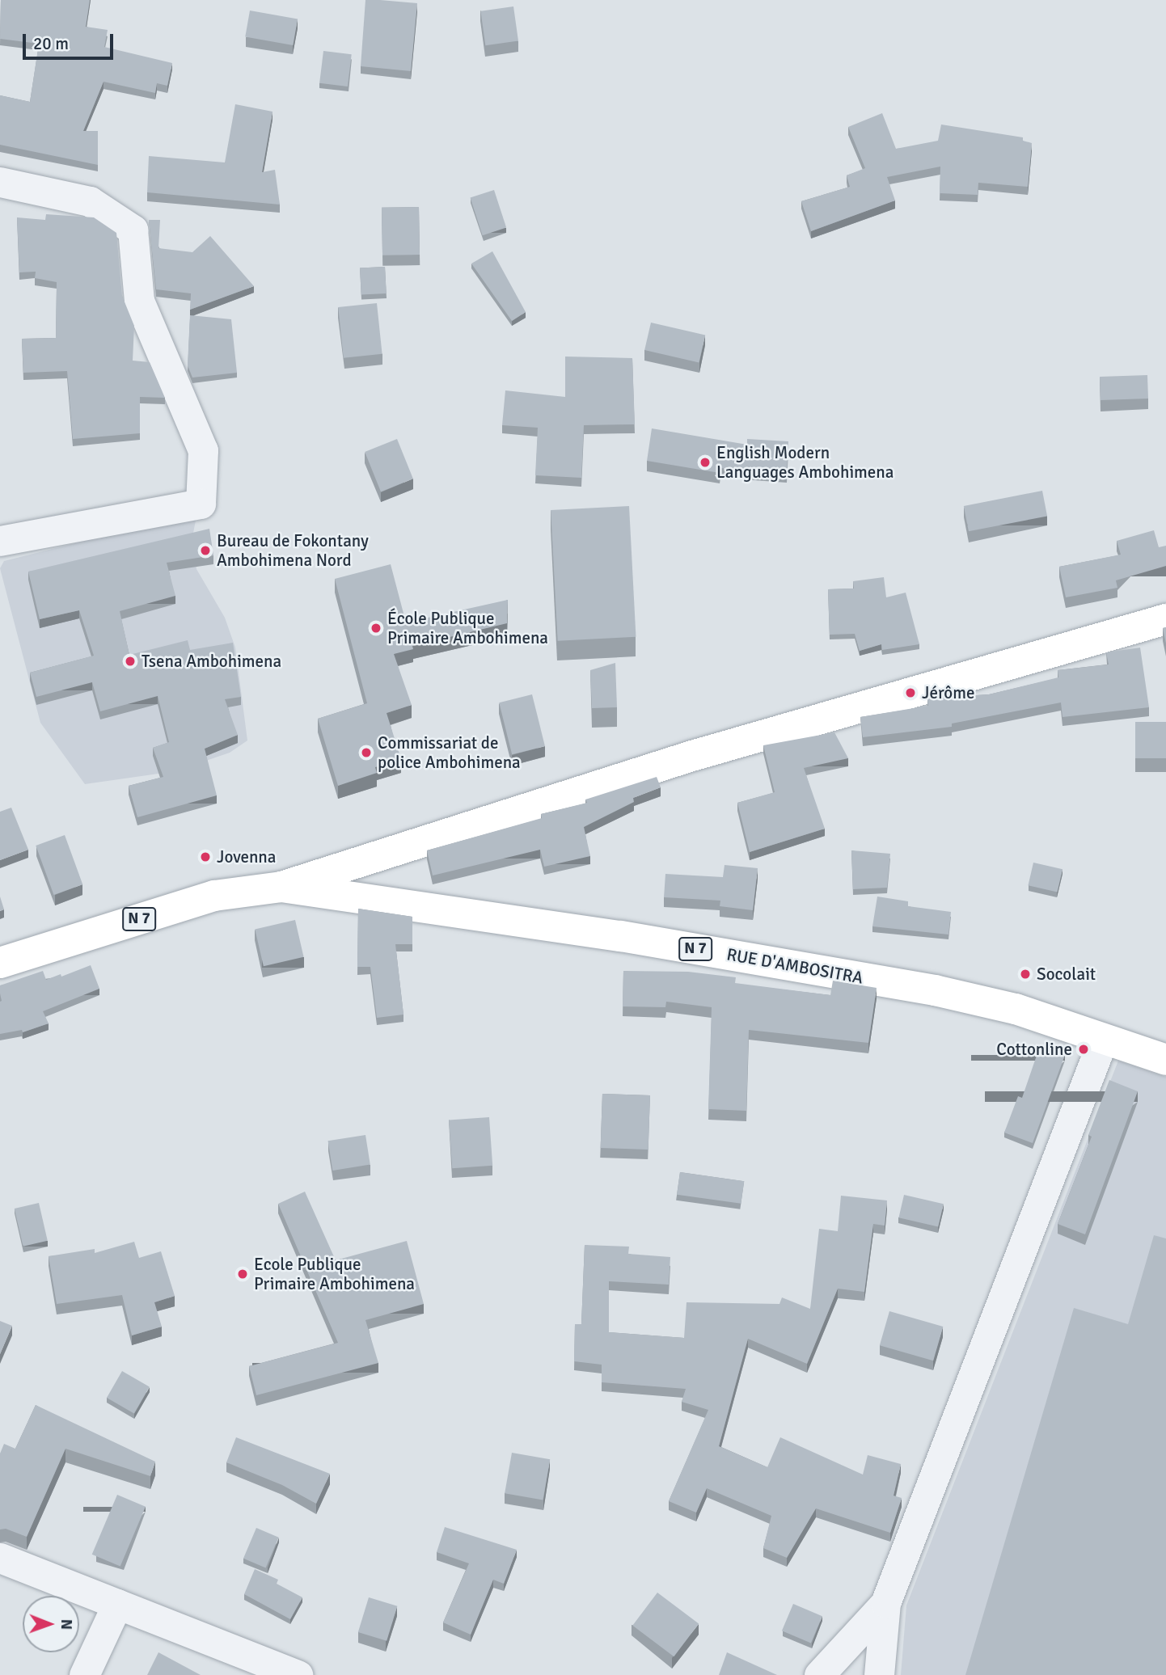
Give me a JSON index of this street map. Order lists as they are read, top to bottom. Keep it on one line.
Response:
{"streets":{"main road":["N 7","RUE D'AMBOSITRA"]},"crossings":[["N 7","RUE D'AMBOSITRA"]],"places":["English Modern Languages Ambohimena","Bureau de Fokontany Ambohimena Nord","École Publique Primaire Ambohimena","Tsena Ambohimena","Jérôme","Commissariat de police Ambohimena","Jovenna","Socolait","Cottonline","Ecole Publique Primaire Ambohimena"],"scale_bar":"20 m","north":"right"}
